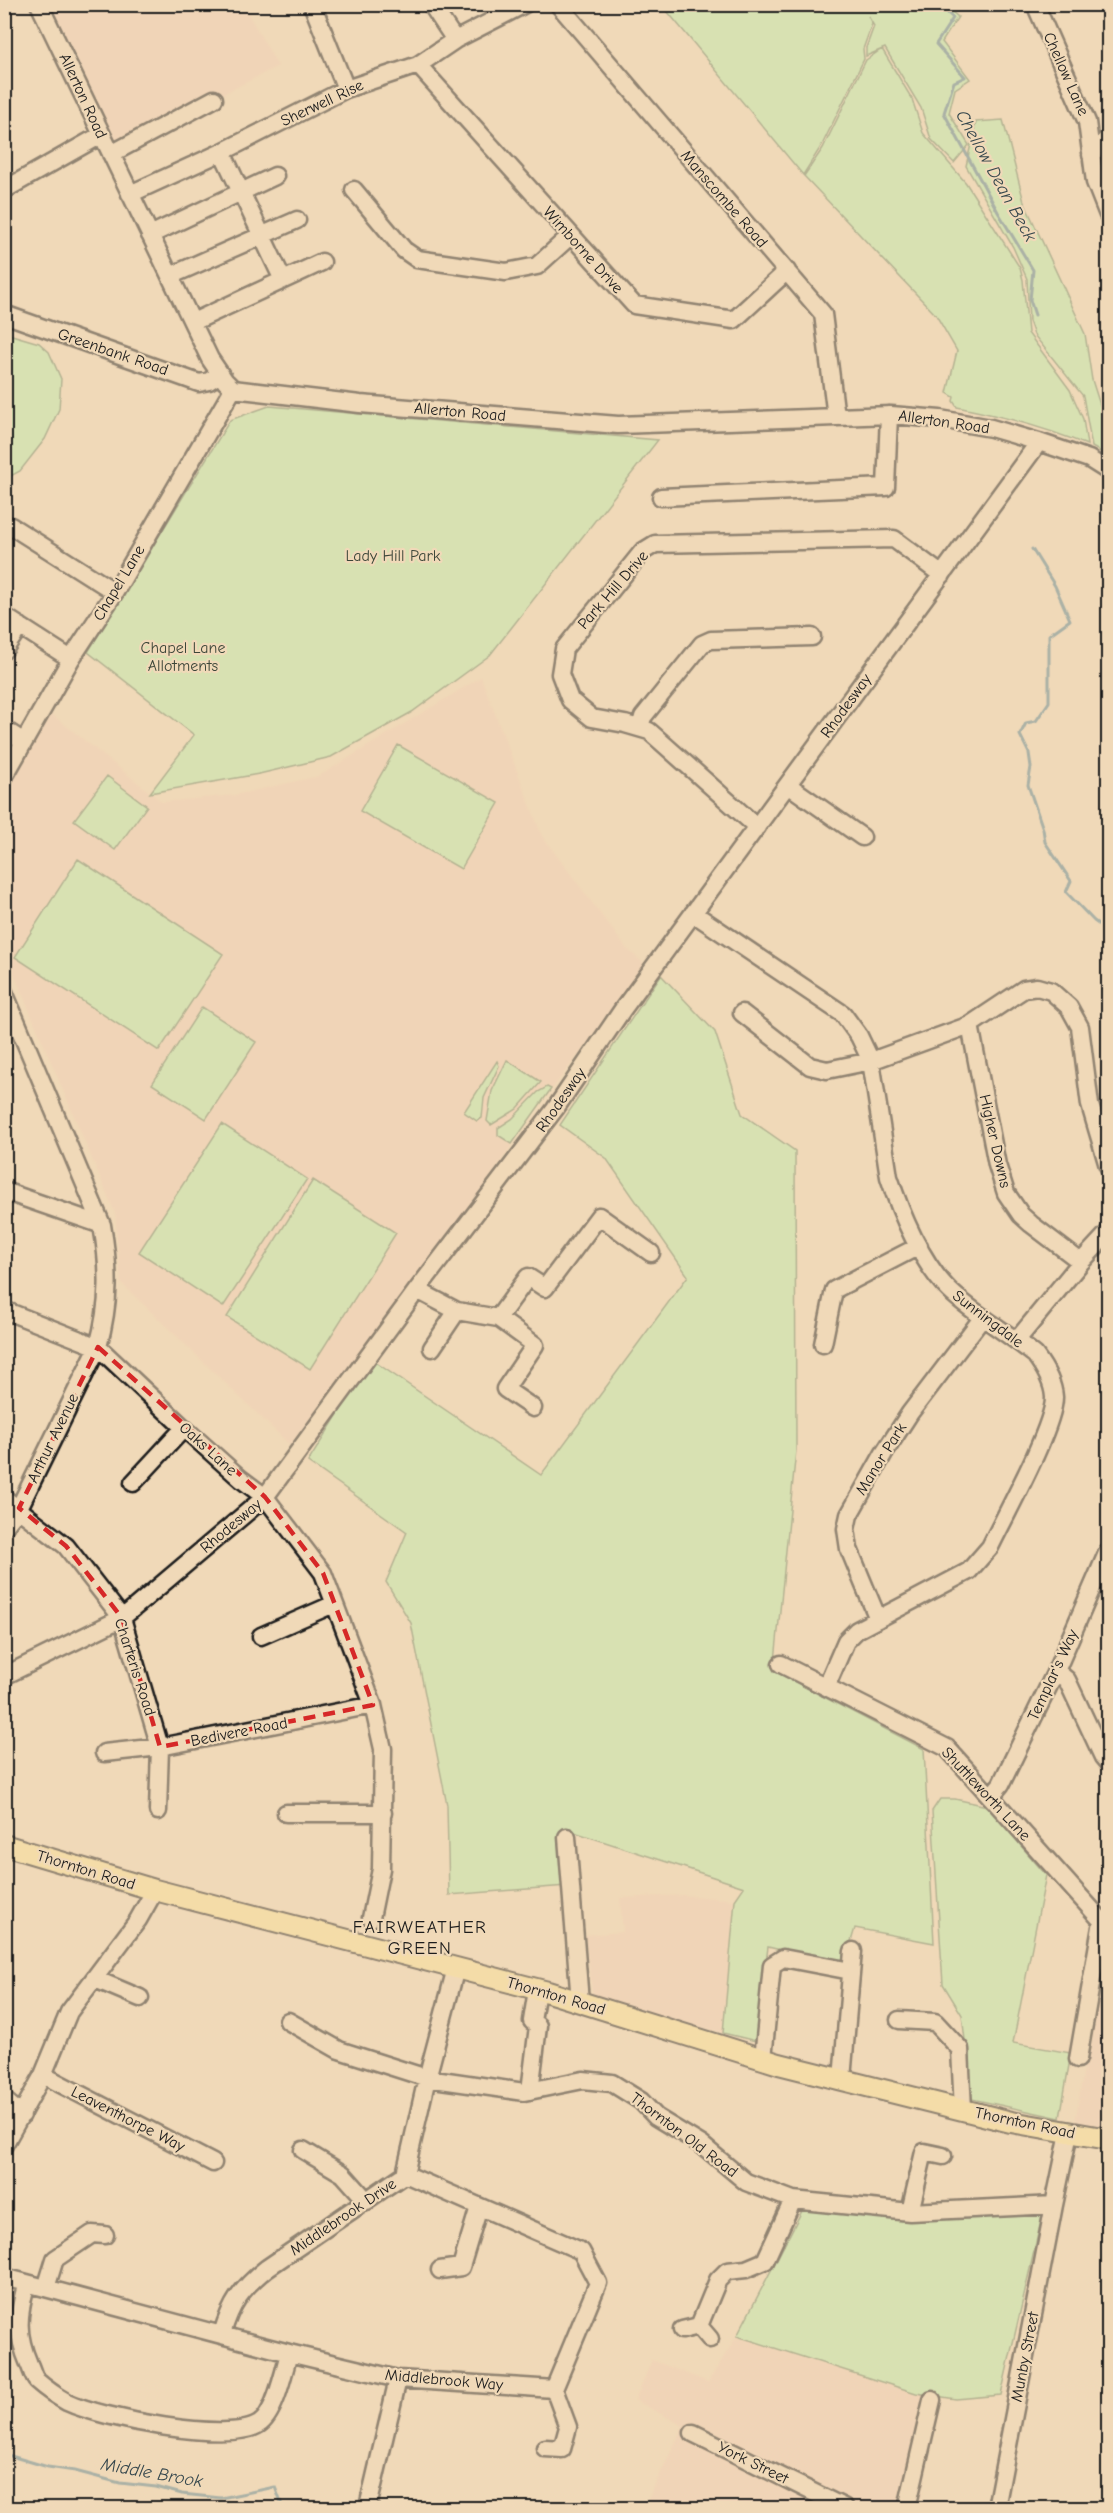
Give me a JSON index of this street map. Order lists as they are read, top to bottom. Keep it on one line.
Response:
{"streets":{"main road":["Thornton Road"],"street":["Chellow Lane","Allerton Road","Sherwell Rise","Manscombe Road","Wimborne Drive","Greenbank Road","Chapel Lane","Park Hill Drive","Rhodesway","Higher Downs","Sunningdale","Arthur Avenue","Oaks Lane","Manor Park","Charteris Road","Templar's Way","Bedivere Road","Shuttleworth Lane","Leaventhorpe Way","Thornton Old Road","Middlebrook Drive","Munby Street","Middlebrook Way","York Street"]},"crossings":[["Allerton Road","Sherwell Rise"],["Allerton Road","Manscombe Road"],["Allerton Road","Greenbank Road"],["Allerton Road","Chapel Lane"],["Allerton Road","Rhodesway"],["Sherwell Rise","Wimborne Drive"],["Manscombe Road","Wimborne Drive"],["Park Hill Drive","Rhodesway"],["Rhodesway","Sunningdale"],["Rhodesway","Oaks Lane"],["Rhodesway","Charteris Road"],["Sunningdale","Manor Park"],["Sunningdale","Shuttleworth Lane"],["Arthur Avenue","Oaks Lane"],["Arthur Avenue","Charteris Road"],["Oaks Lane","Bedivere Road"],["Charteris Road","Bedivere Road"],["Templar's Way","Shuttleworth Lane"],["Thornton Road","Middlebrook Drive"],["Thornton Old Road","Middlebrook Drive"],["Thornton Old Road","Munby Street"],["Middlebrook Drive","Middlebrook Way"]],"districts":["FAIRWEATHER GREEN"],"water":["Chellow Dean Beck","Middle Brook"],"parks":["Lady Hill Park","Chapel Lane Allotments"]}
